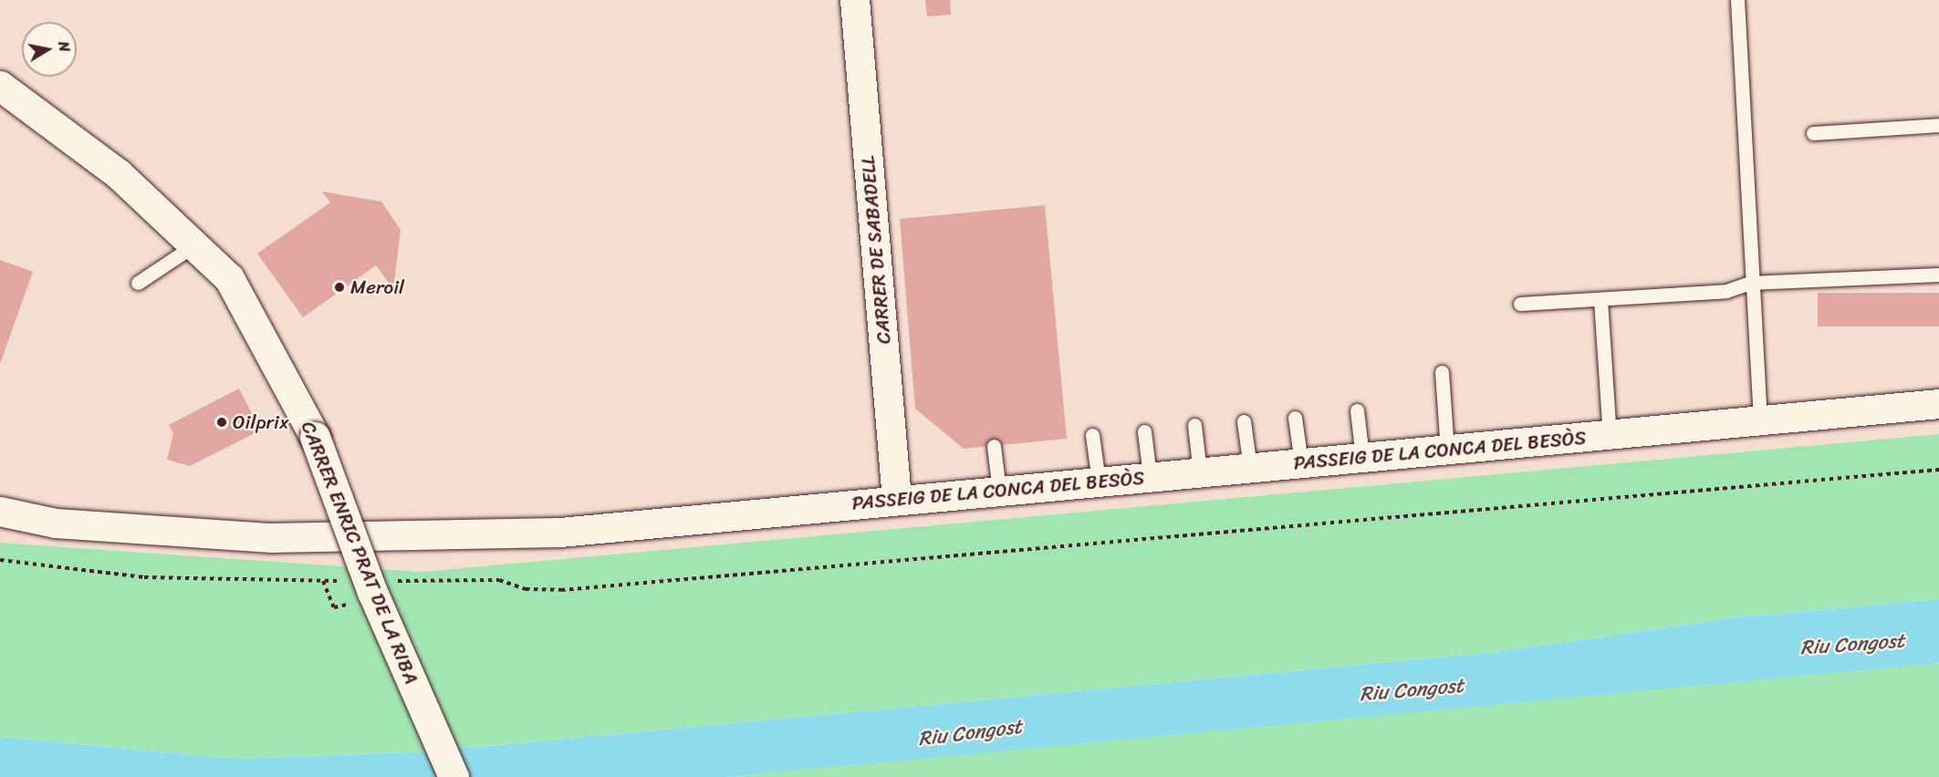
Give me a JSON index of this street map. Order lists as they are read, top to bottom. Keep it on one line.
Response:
{"streets":{"street":["CARRER DE SABADELL","PASSEIG DE LA CONCA DEL BESÒS","CARRER ENRIC PRAT DE LA RIBA"]},"crossings":[["CARRER DE SABADELL","PASSEIG DE LA CONCA DEL BESÒS"]],"water":["Riu Congost"],"places":["Meroil","Oilprix"],"north":"right"}
